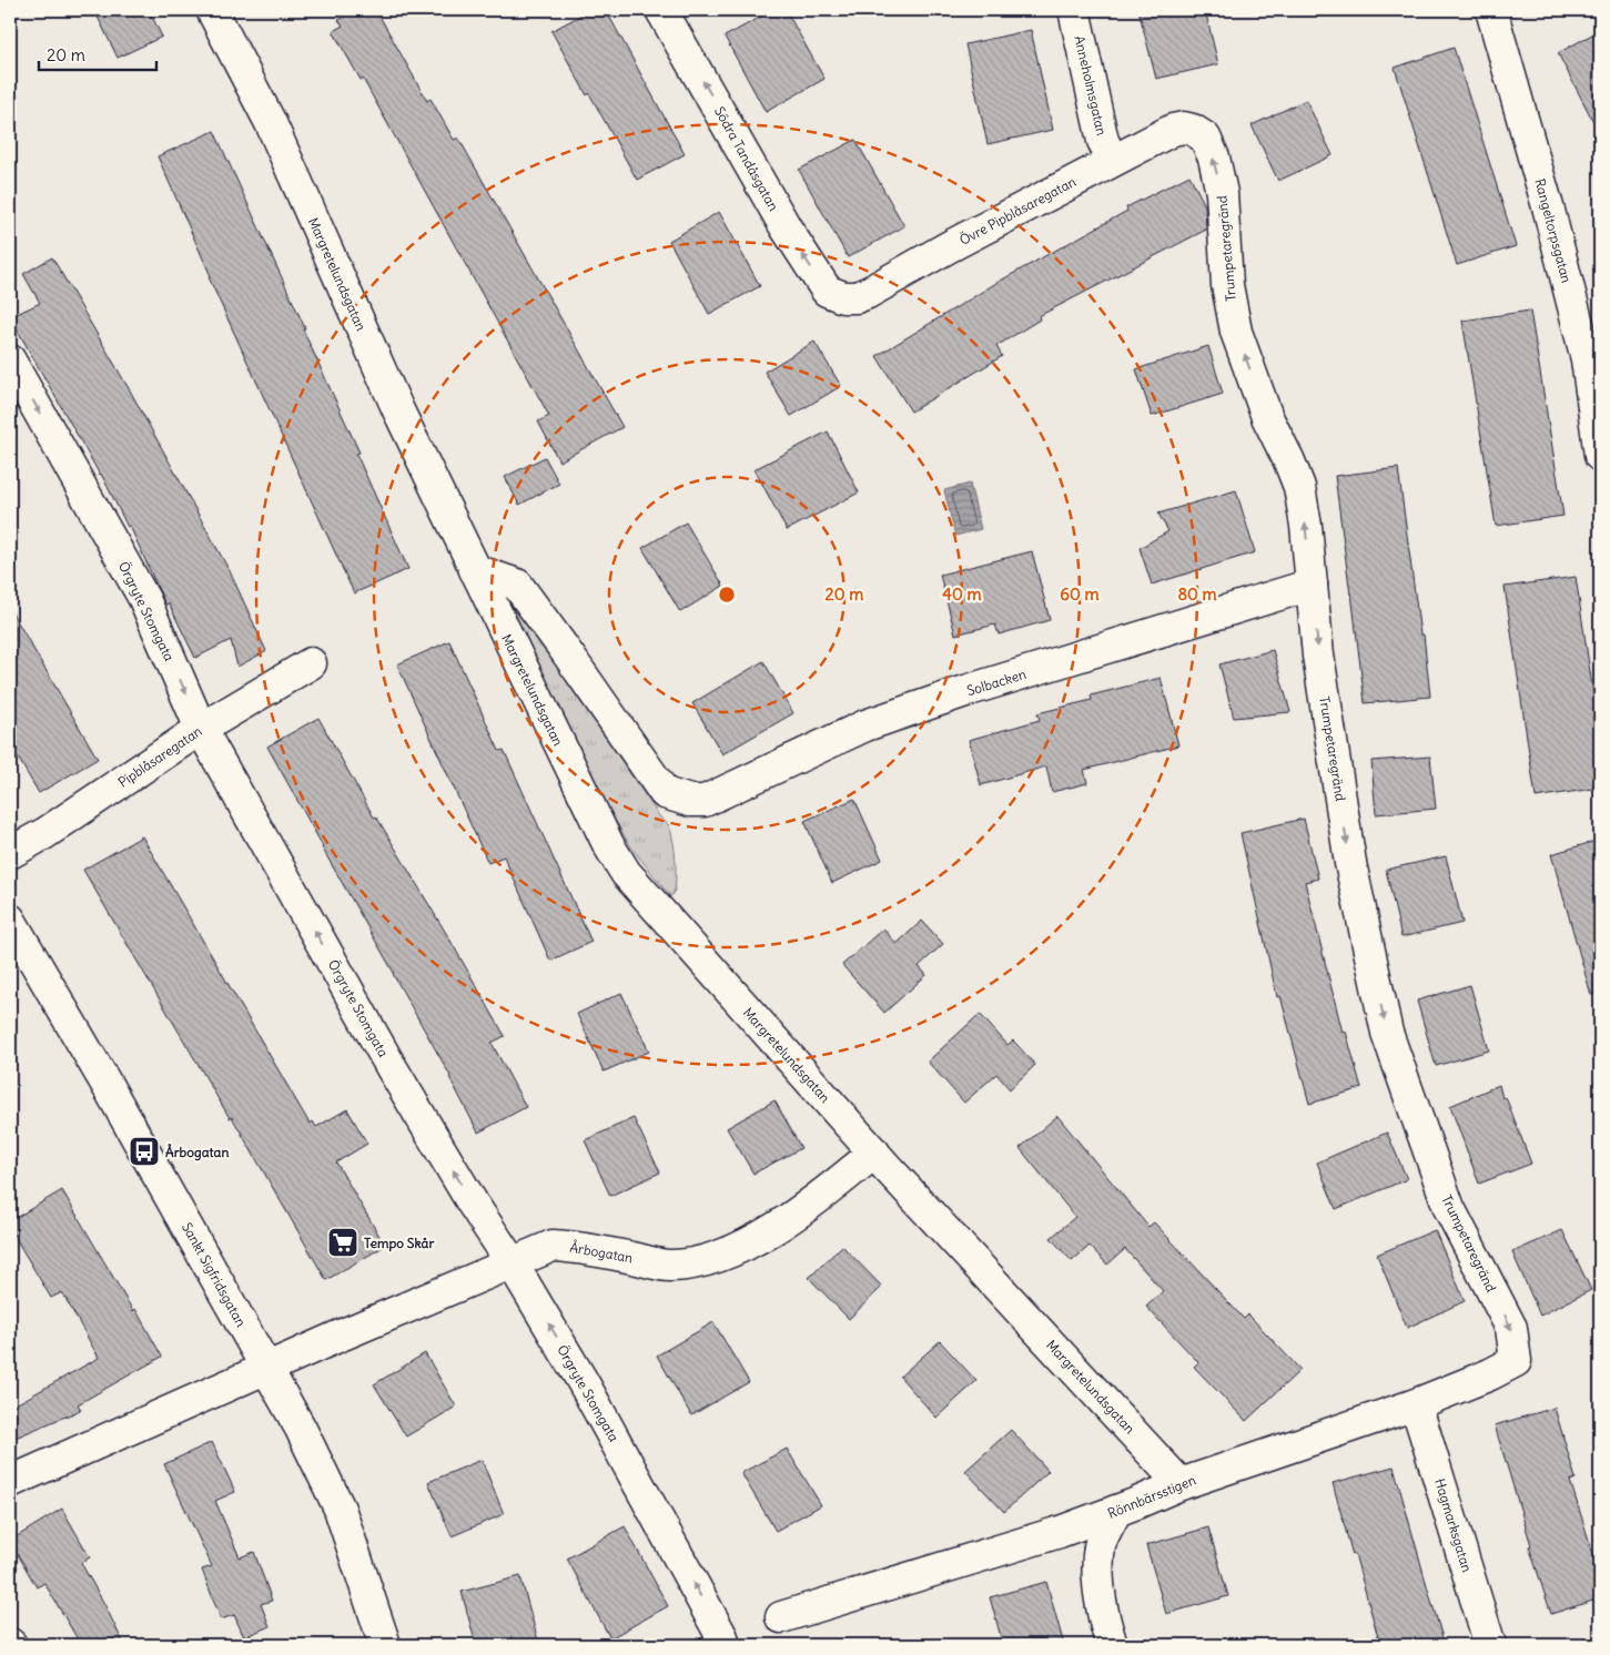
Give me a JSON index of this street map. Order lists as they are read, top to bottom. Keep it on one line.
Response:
{"streets":{"street":["Anneholmsgatan","Södra Tandåsgatan","Övre Pipblåsaregatan","Rangeltorpsgatan","Trumpetaregränd","Margretelundsgatan","Örgryte Stomgata","Solbacken","Pipblåsaregatan","Årbogatan","Sankt Sigfridsgatan","Rönnbärsstigen","Hagmarksgatan"]},"crossings":[["Anneholmsgatan","Övre Pipblåsaregatan"],["Södra Tandåsgatan","Övre Pipblåsaregatan"],["Övre Pipblåsaregatan","Trumpetaregränd"],["Trumpetaregränd","Solbacken"],["Trumpetaregränd","Rönnbärsstigen"],["Margretelundsgatan","Solbacken"],["Margretelundsgatan","Årbogatan"],["Margretelundsgatan","Rönnbärsstigen"],["Örgryte Stomgata","Pipblåsaregatan"],["Örgryte Stomgata","Årbogatan"],["Årbogatan","Sankt Sigfridsgatan"],["Rönnbärsstigen","Hagmarksgatan"]],"one_way":["Södra Tandåsgatan"],"places":{"bus stop":["Årbogatan"],"supermarket":["Tempo Skår"]},"scale_bar":"20 m","rings":["20 m","40 m","60 m","80 m"]}
